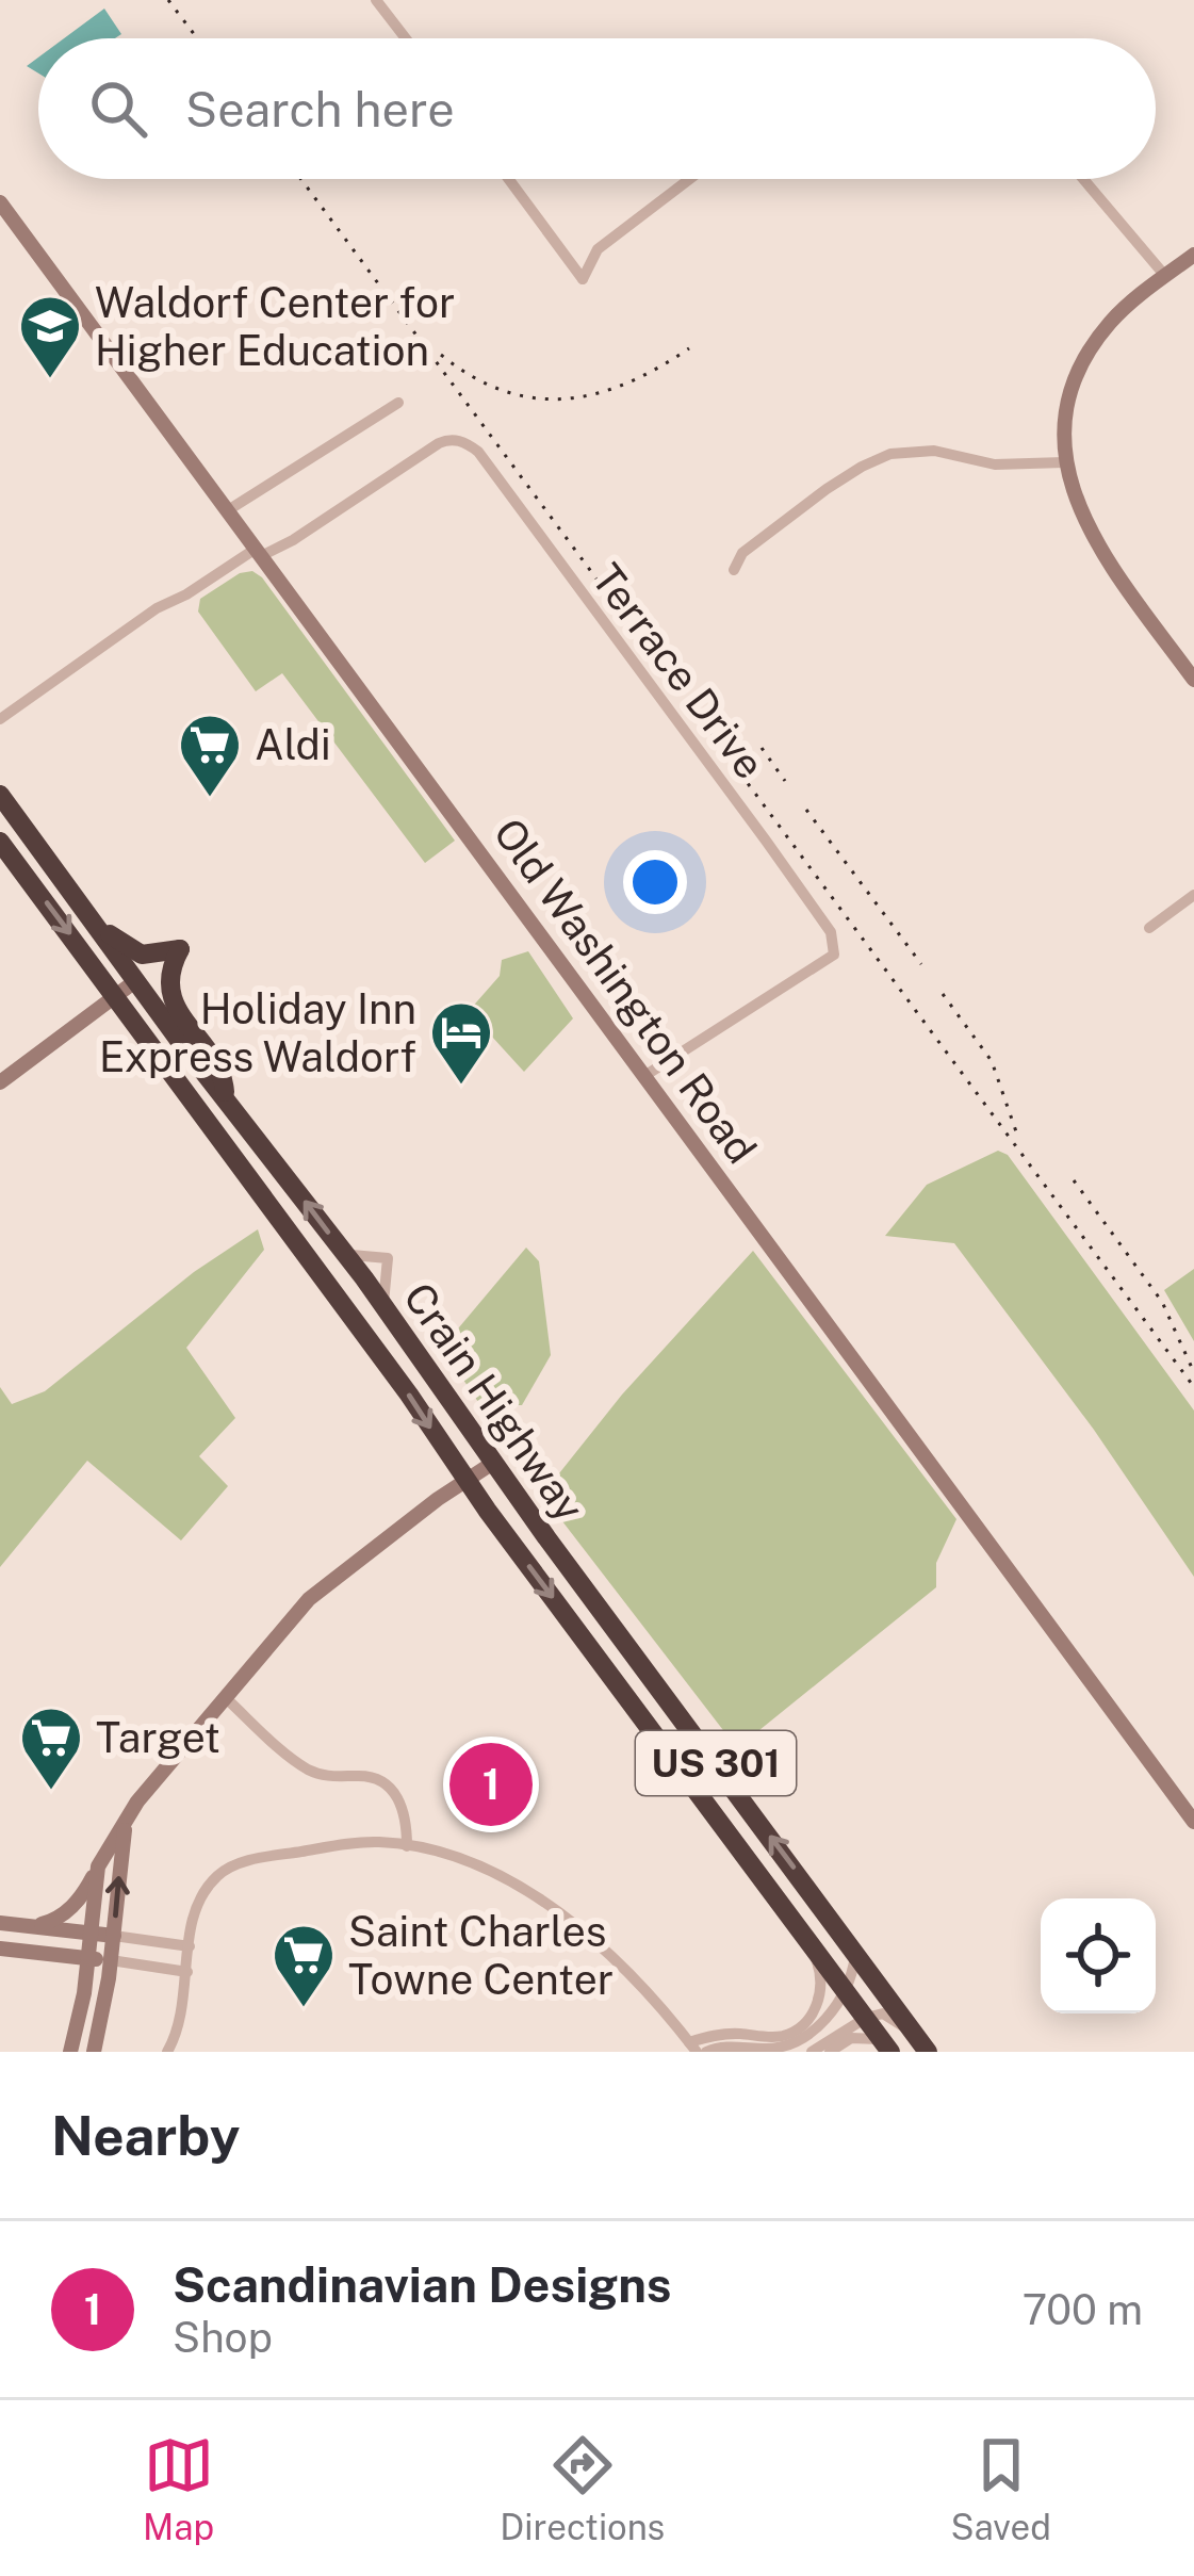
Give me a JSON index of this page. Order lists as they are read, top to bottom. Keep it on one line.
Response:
{"streets":{"highway":["Crain Highway","US 301"],"main road":["Old Washington Road"],"street":["Terrace Drive"]},"crossings":[["Terrace Drive","Old Washington Road"]],"places":{"school or university":["Waldorf Center for Higher Education"],"supermarket":["Aldi","Target","Saint Charles Towne Center"],"hotel":["Holiday Inn Express Waldorf"]},"page":{"search":"Search here","pins":"1","heading":"Nearby","list":[{"mark":"1","name":"Scandinavian Designs","note":"Shop","value":"700 m"}],"nav":["Map","Directions","Saved"]}}
